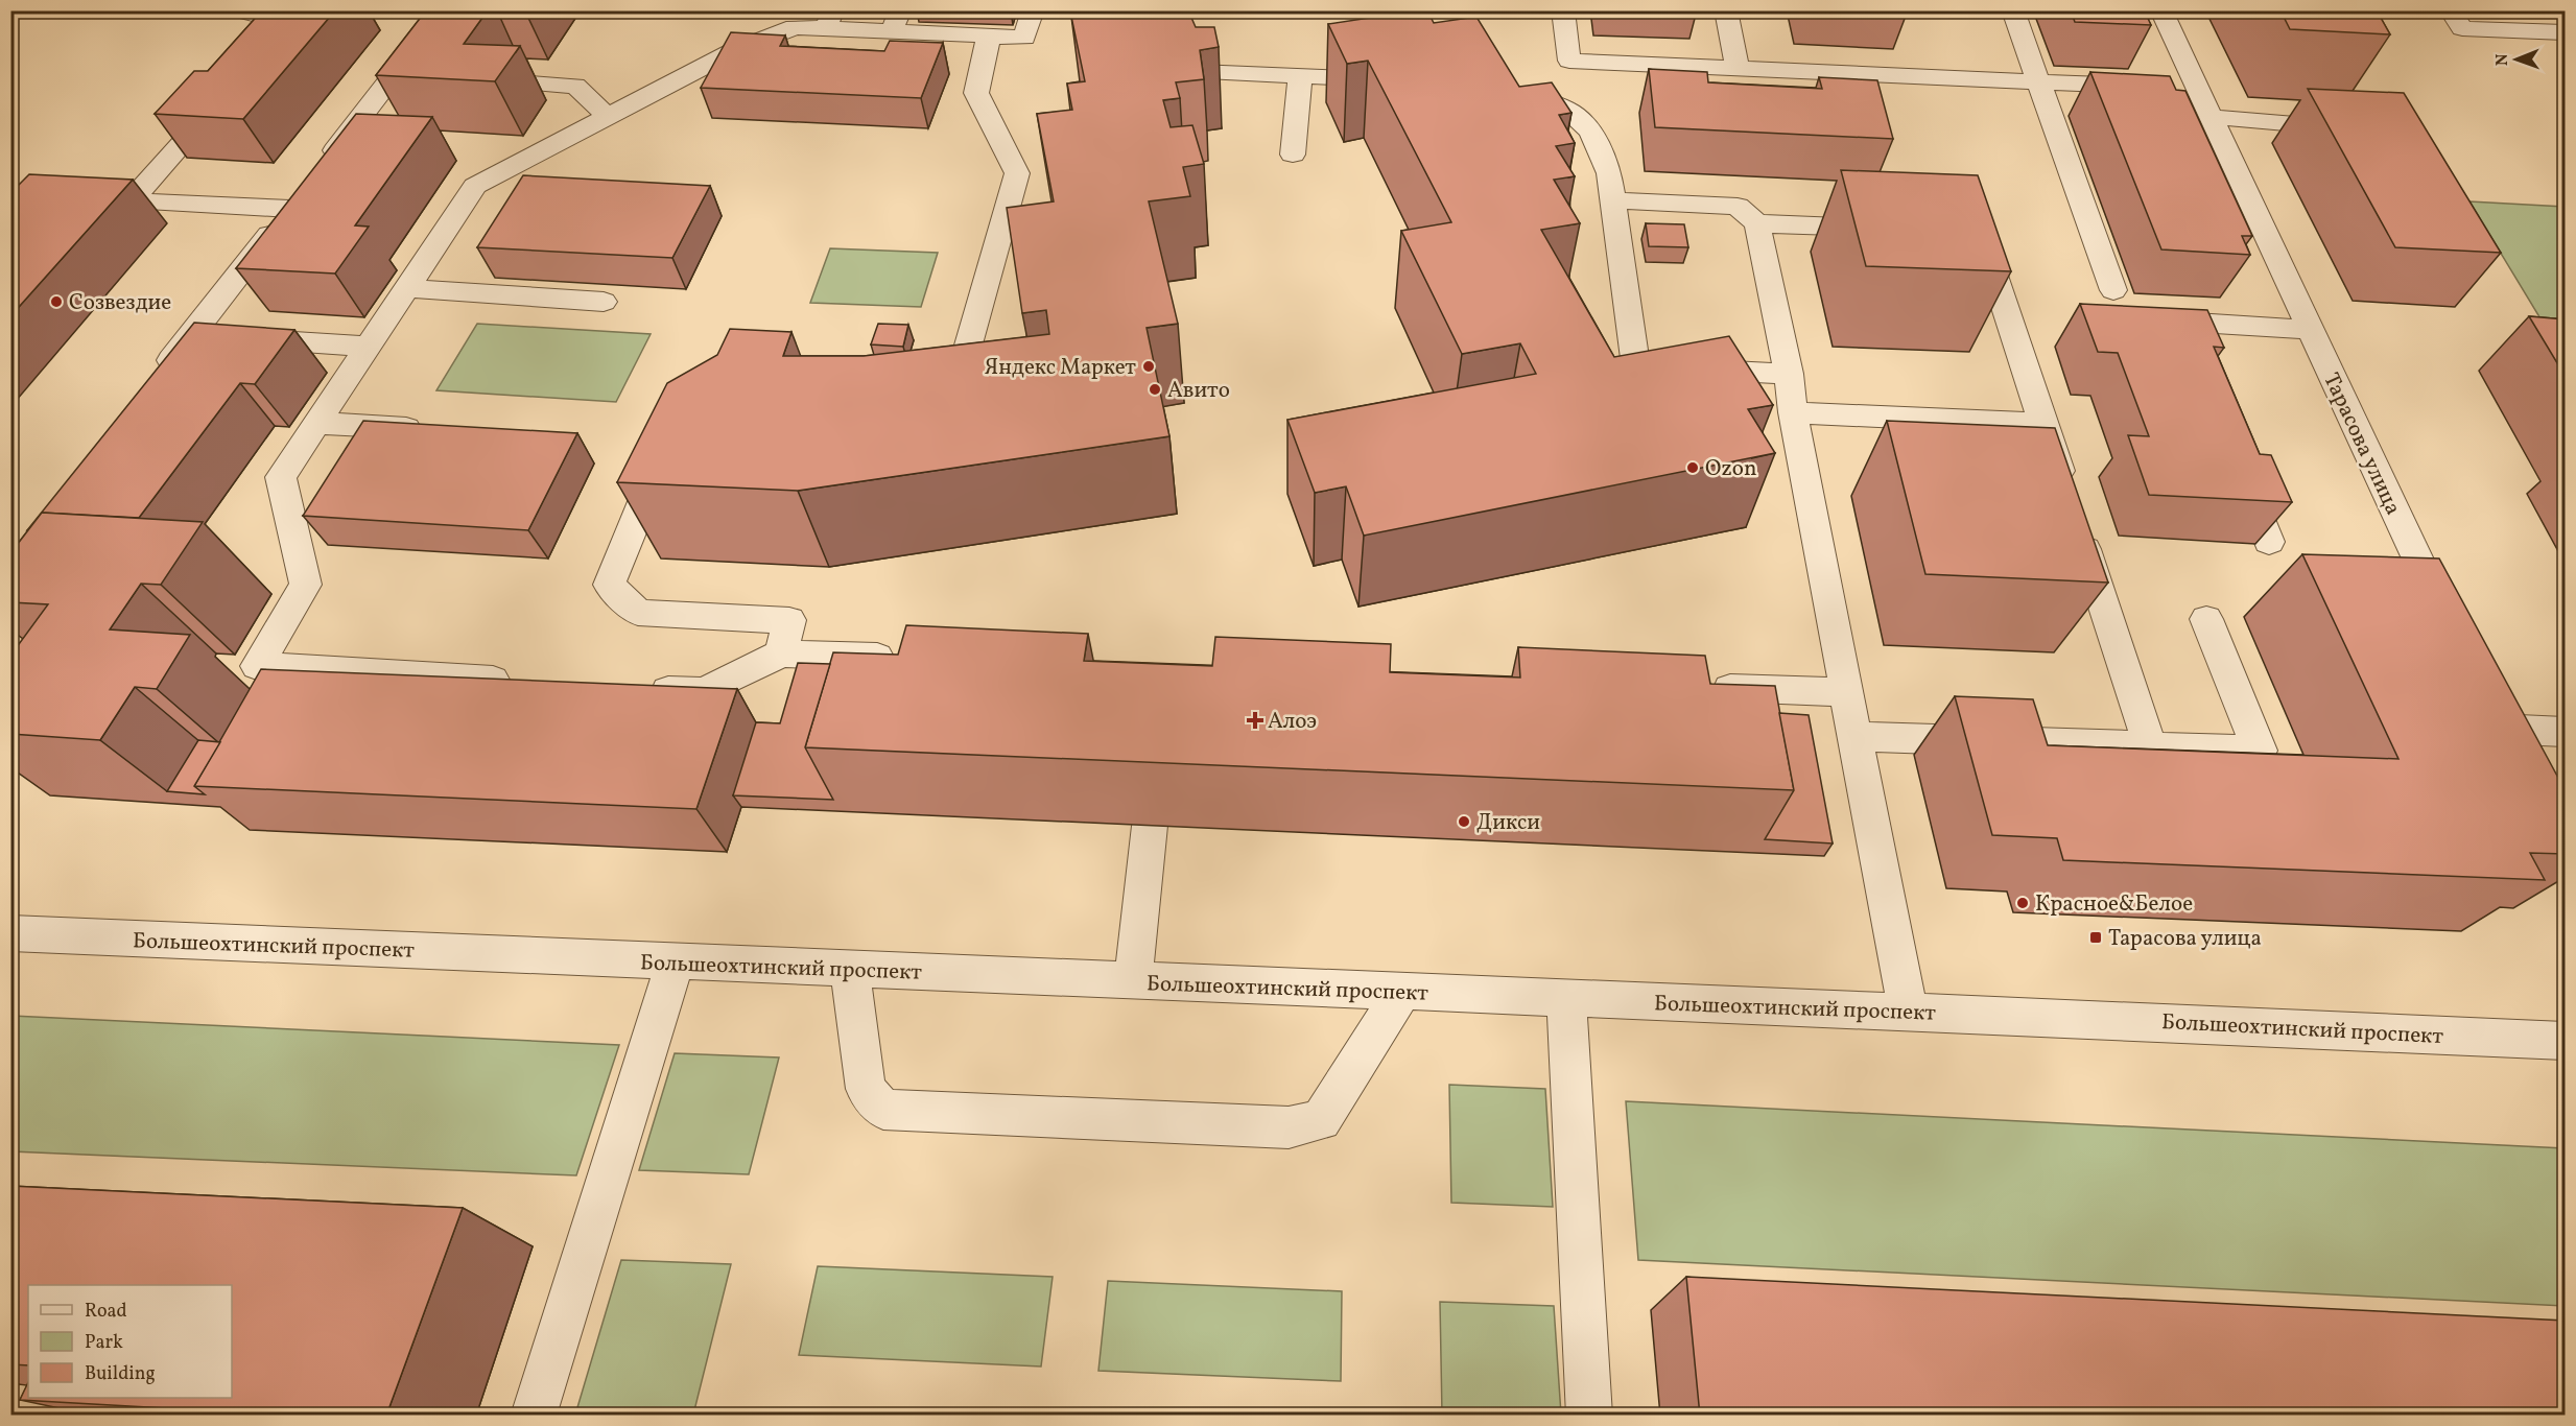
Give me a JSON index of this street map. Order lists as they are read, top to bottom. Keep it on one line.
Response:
{"streets":{"street":["Тарасова улица","Большеохтинский проспект"]},"places":{"other":["Созвездие","Яндекс Маркет","Авито","Ozon","Дикси","Красное&Белое"],"health":["Алоэ"],"transit":["Тарасова улица"]},"legend":["Road","Park","Building"],"north":"left"}
